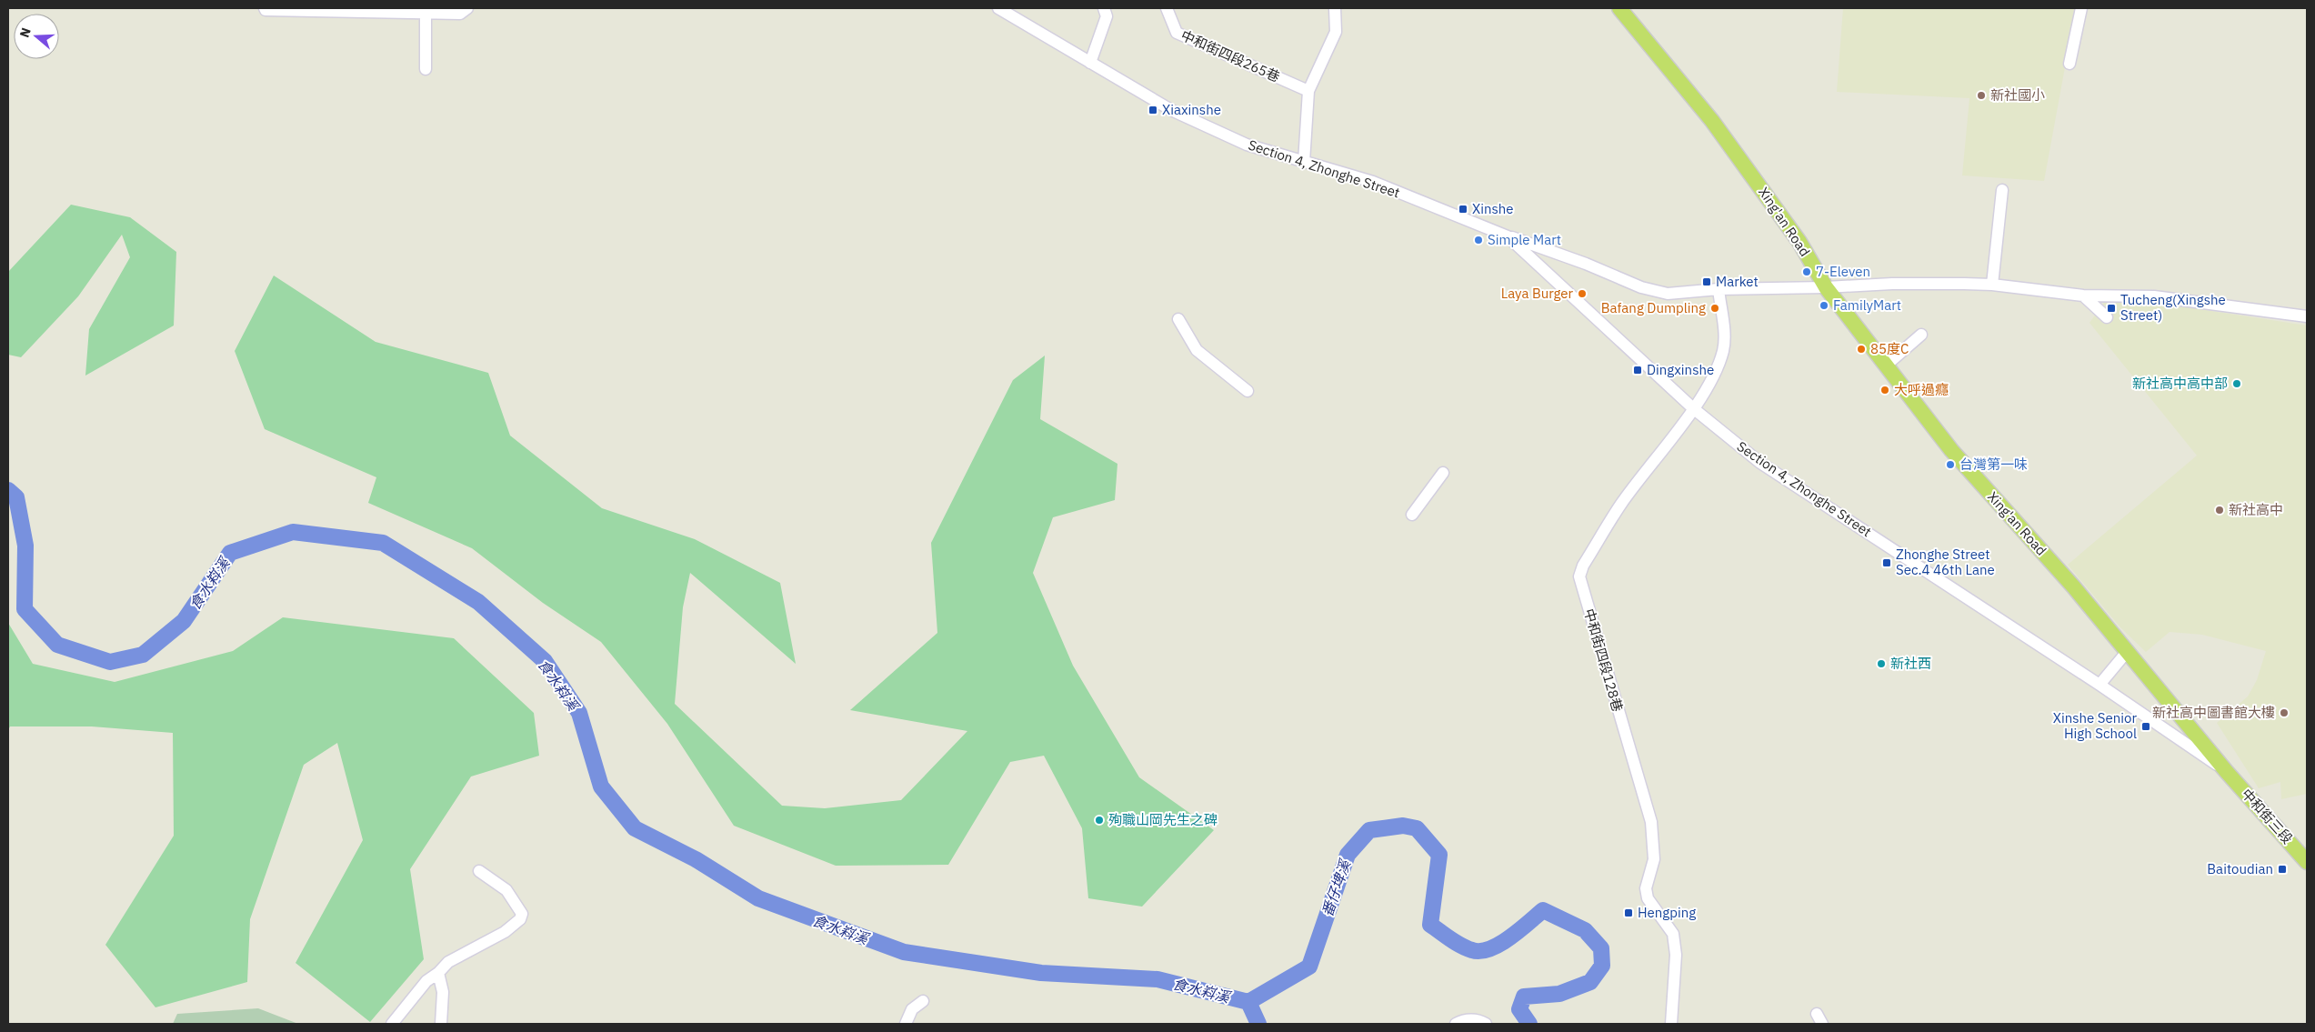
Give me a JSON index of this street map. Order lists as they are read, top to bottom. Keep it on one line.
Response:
{"streets":{"main road":["Xing'an Road","中和街三段"],"street":["中和街四段265巷","Section 4, Zhonghe Street","中和街四段128巷"]},"crossings":[["Section 4, Zhonghe Street","Xing'an Road"],["Section 4, Zhonghe Street","中和街四段128巷"],["Section 4, Zhonghe Street","中和街三段"],["Xing'an Road","中和街三段"]],"water":["食水嵙溪","番仔埤溪"],"places":{"other":["新社國小","Simple Mart","7-Eleven","Laya Burger","FamilyMart","Bafang Dumpling","85度C","新社高中高中部","大呼過癮","台灣第一味","新社高中","新社西","新社高中圖書館大樓","殉職山岡先生之碑"],"transit":["Xiaxinshe","Xinshe","Market","Tucheng(Xingshe Street)","Dingxinshe","Zhonghe Street Sec.4 46th Lane","Xinshe Senior High School","Baitoudian","Hengping"]},"north":"left"}
